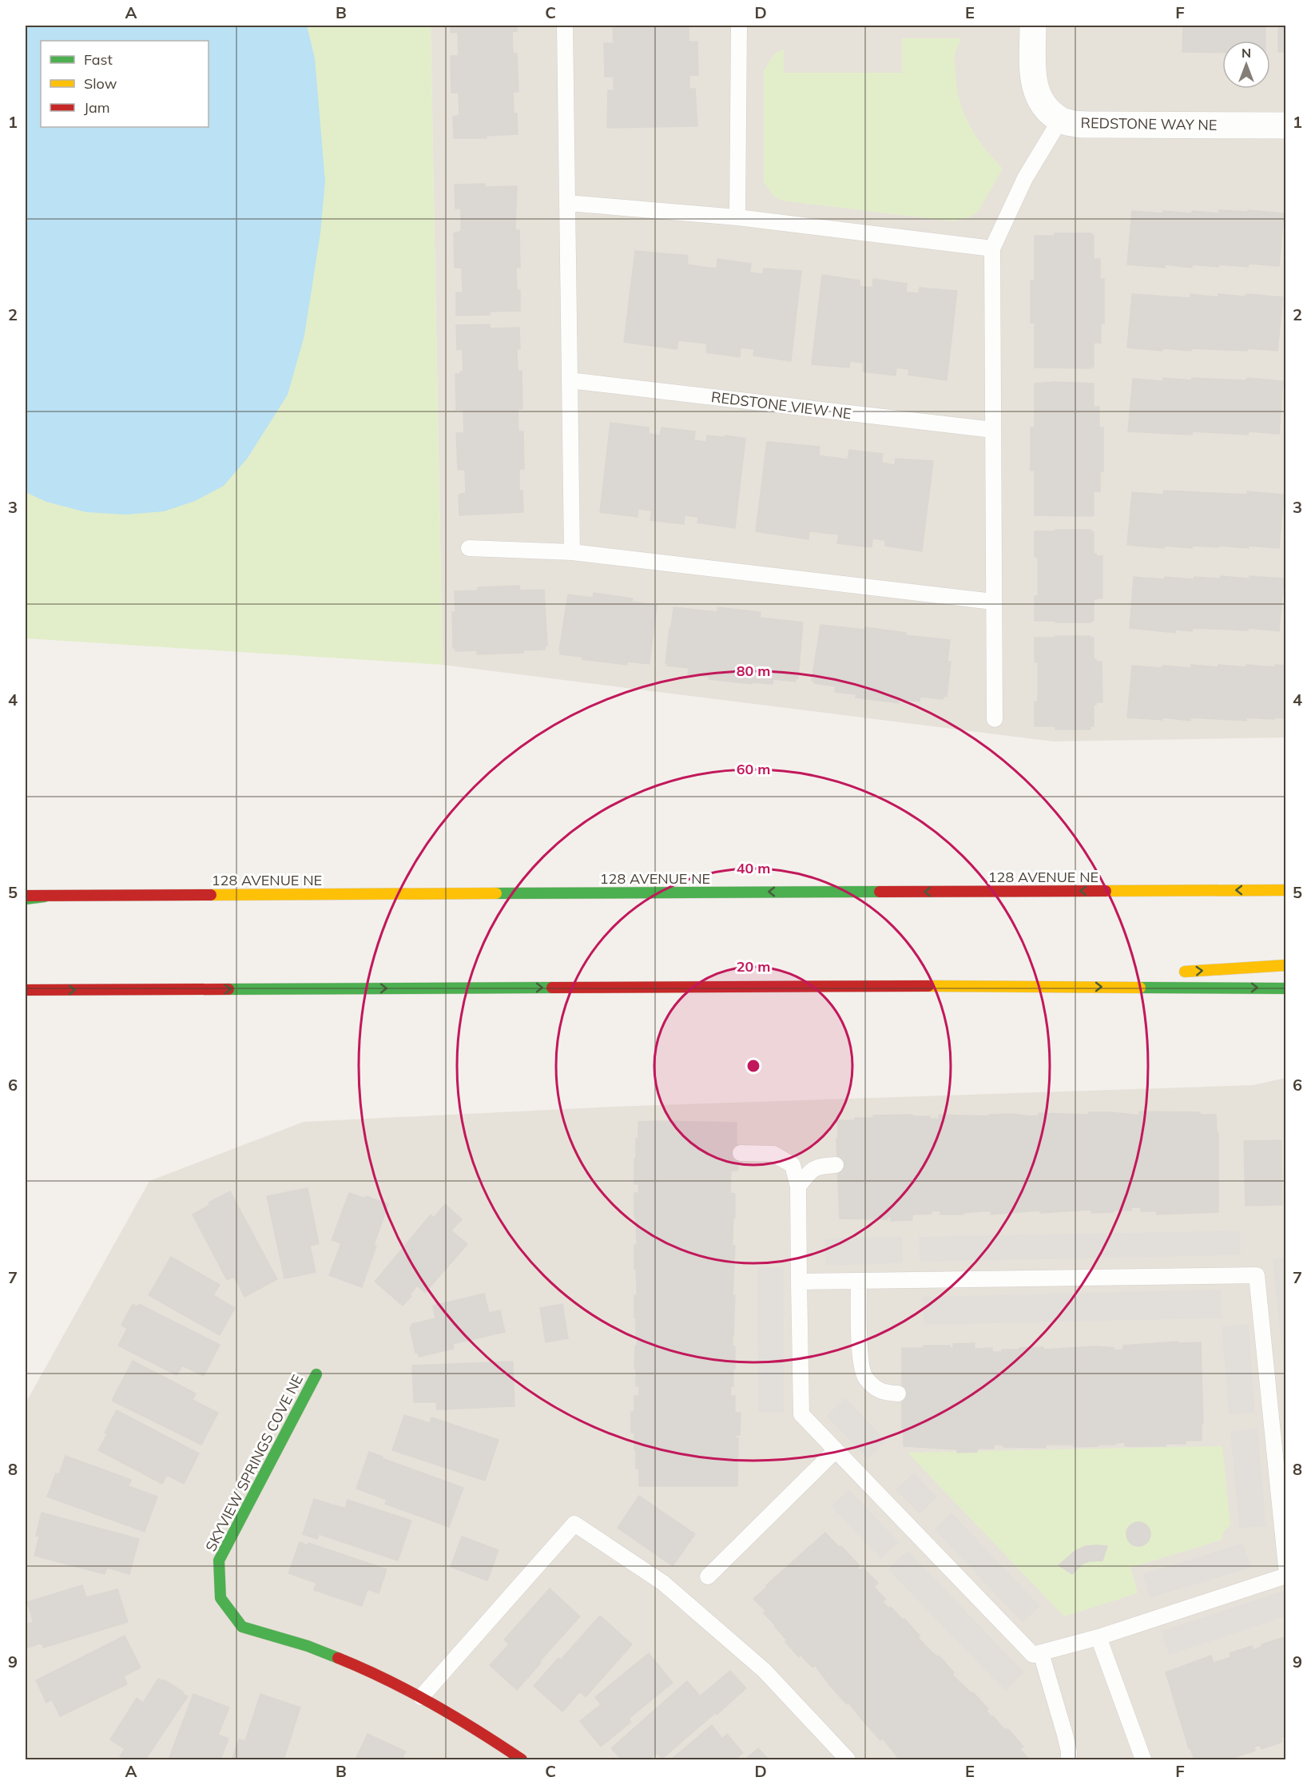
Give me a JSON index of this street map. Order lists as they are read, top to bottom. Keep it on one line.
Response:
{"streets":{"main road":["128 AVENUE NE","SKYVIEW SPRINGS COVE NE"],"street":["REDSTONE WAY NE"],"lane":["REDSTONE VIEW NE"]},"legend":["Fast","Slow","Jam"],"north":"top","grid":{"columns":["A","B","C","D","E","F"],"rows":["1","2","3","4","5","6","7","8","9"]},"rings":["80 m","60 m","40 m","20 m"]}
